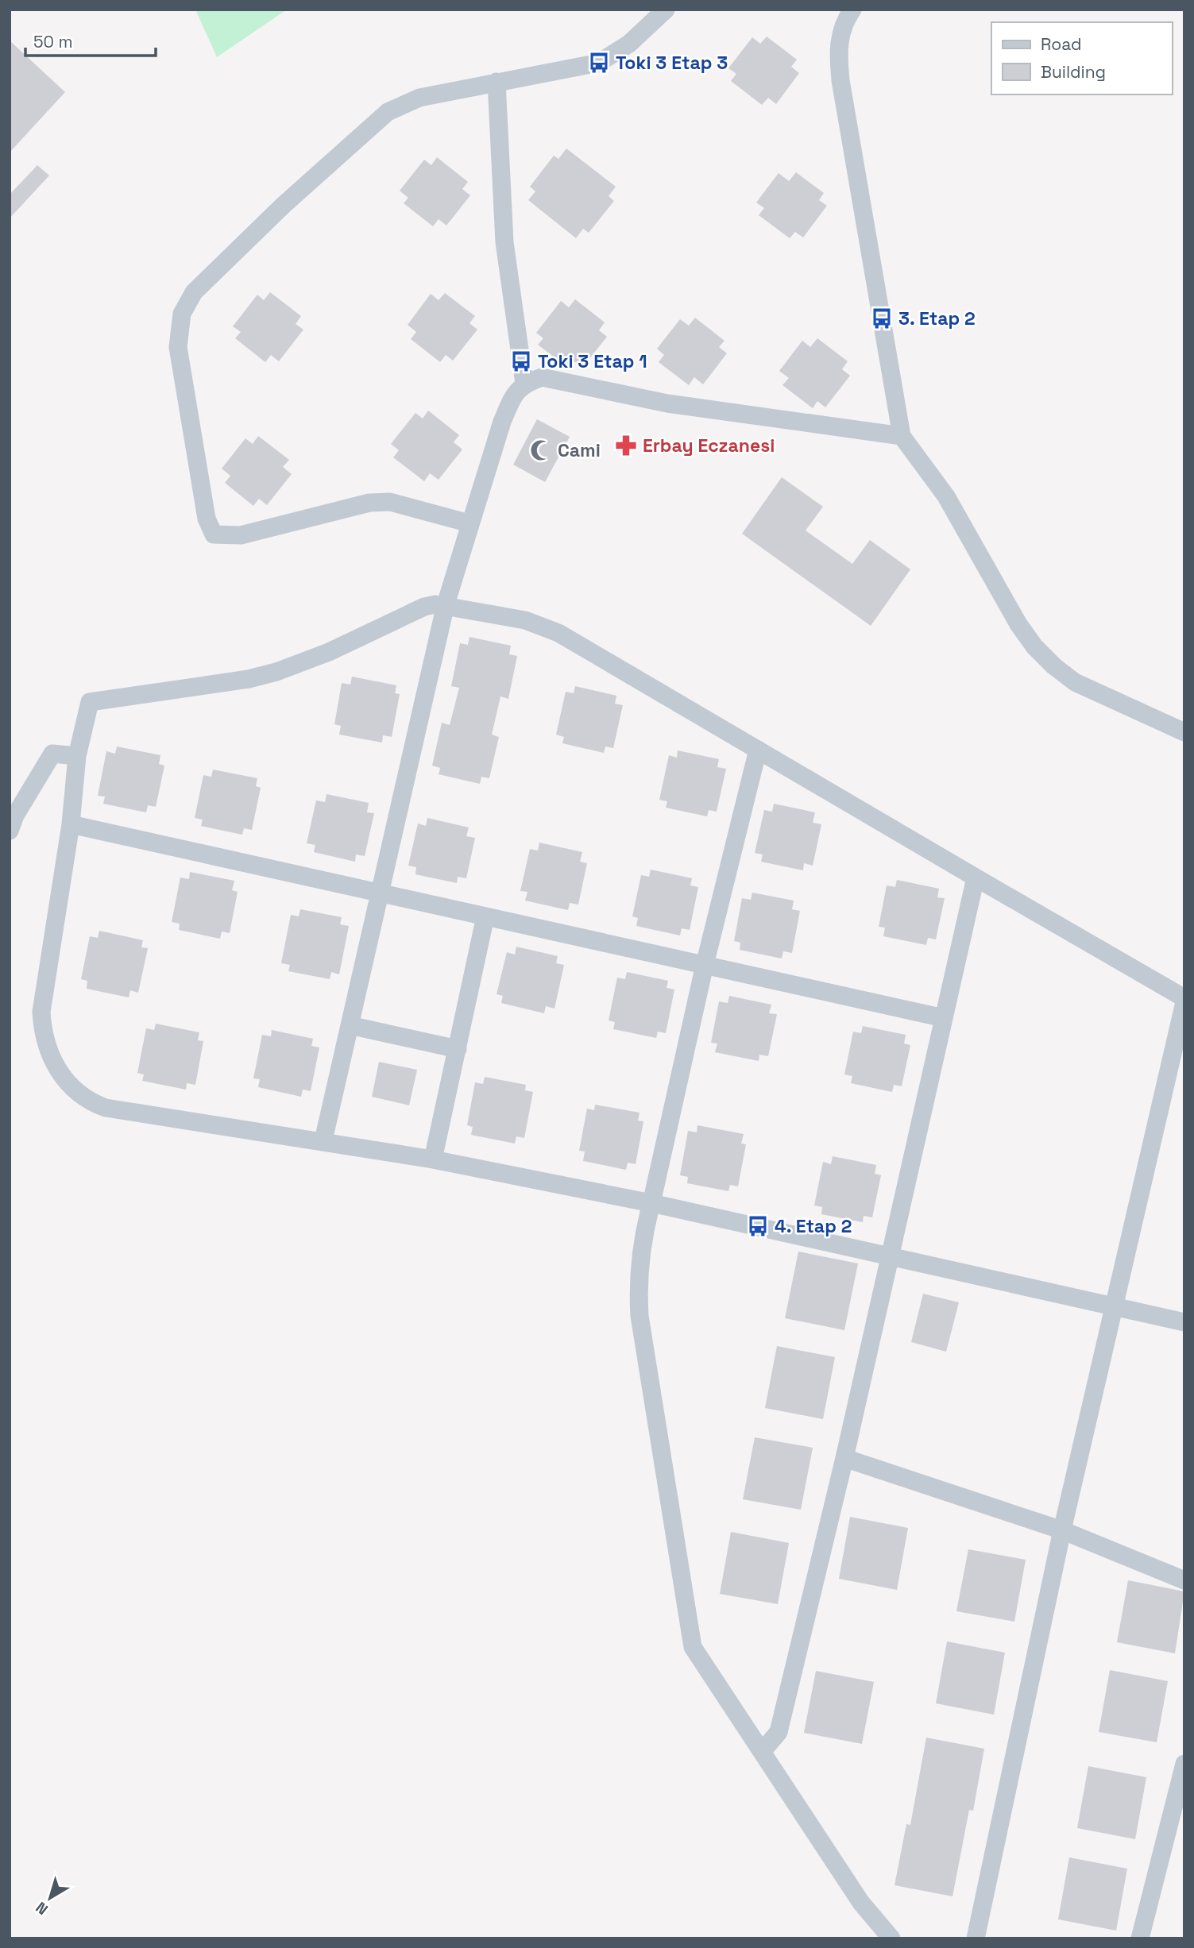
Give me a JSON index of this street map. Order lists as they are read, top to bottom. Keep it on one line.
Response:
{"places":{"bus stop":["Toki 3 Etap 3","3. Etap 2","Toki 3 Etap 1","4. Etap 2"],"pharmacy":["Erbay Eczanesi"],"mosque":["Cami"]},"legend":["Road","Building"],"scale_bar":"50 m","north":"bottom left"}
